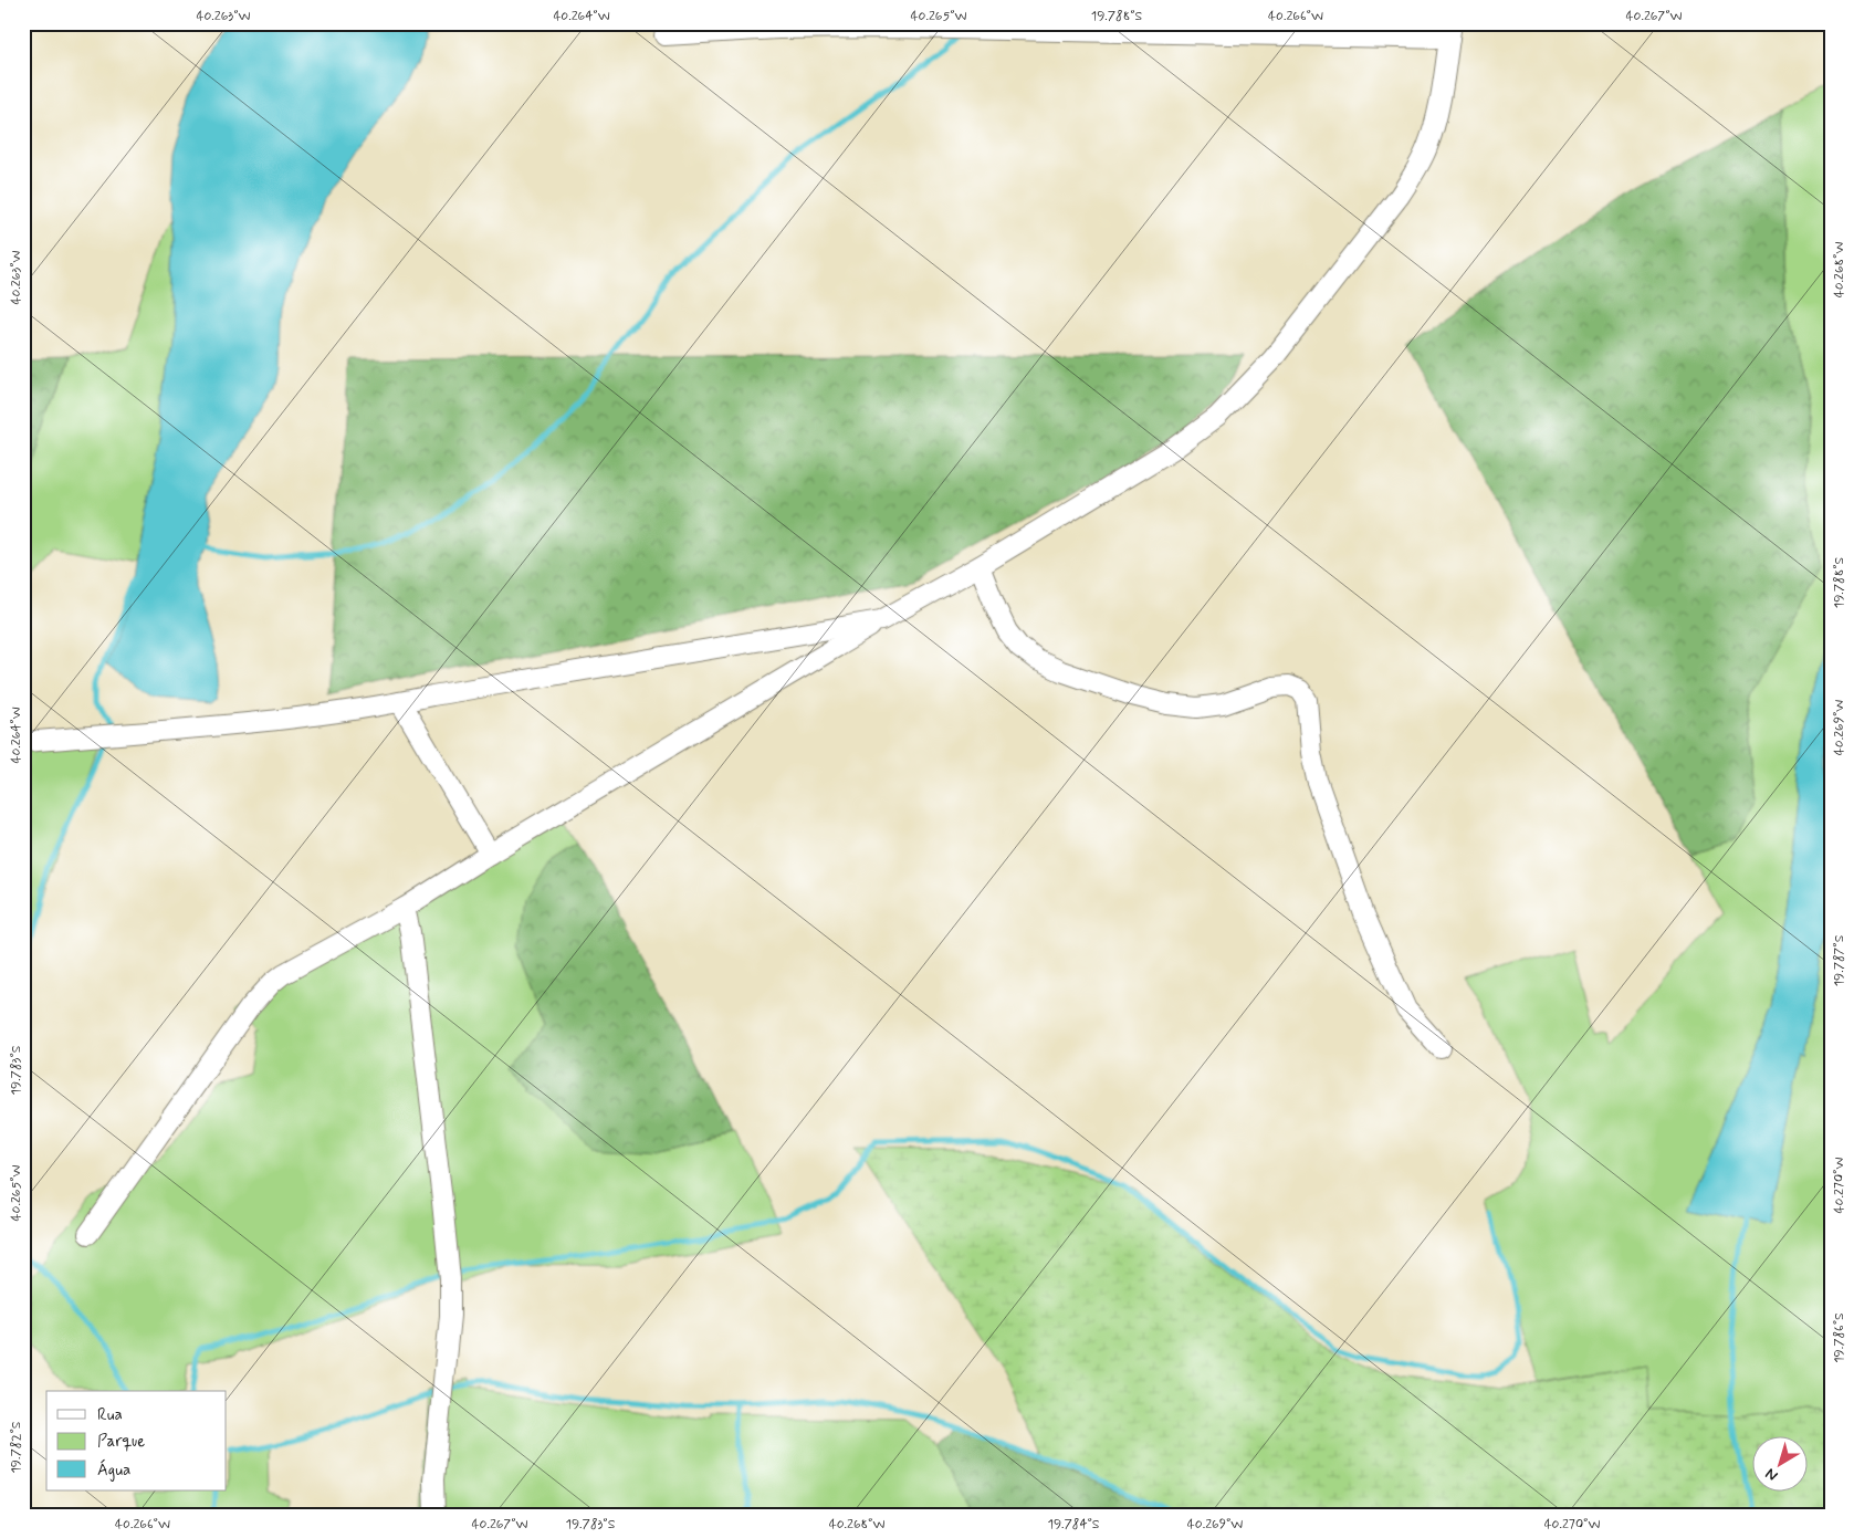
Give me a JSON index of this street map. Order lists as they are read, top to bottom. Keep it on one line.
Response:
{"legend":["Rua","Parque","Água"],"north":"bottom left","coordinates":["40.263°W","40.264°W","40.265°W","19.788°S","40.266°W","40.267°W","40.268°W","40.269°W","19.787°S","19.783°S","40.270°W","19.786°S","19.782°S","19.784°S"]}
